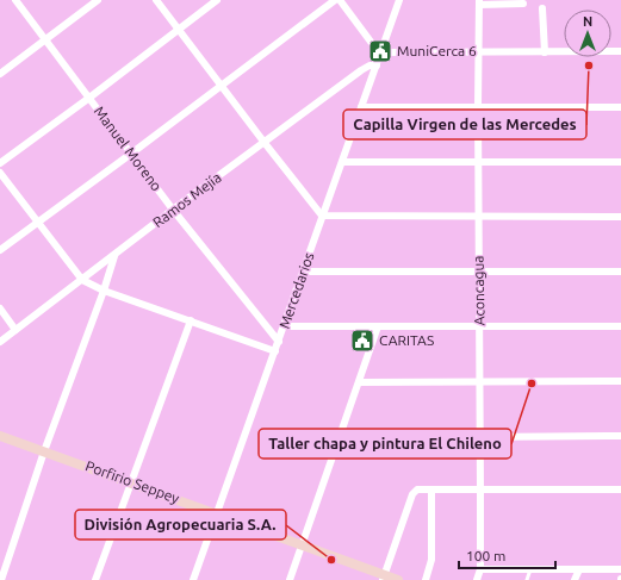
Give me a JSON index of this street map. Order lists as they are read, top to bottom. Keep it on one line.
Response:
{"streets":{"main road":["Porfirio Seppey"],"street":["Manuel Moreno","Ramos Mejía","Mercedarios","Aconcagua"]},"crossings":[["Manuel Moreno","Ramos Mejía"],["Manuel Moreno","Mercedarios"],["Ramos Mejía","Mercedarios"],["Mercedarios","Porfirio Seppey"]],"places":{"public building":["MuniCerca 6","CARITAS"],"other":["Capilla Virgen de las Mercedes","Taller chapa y pintura El Chileno","División Agropecuaria S.A."]},"scale_bar":"100 m","north":"top"}
